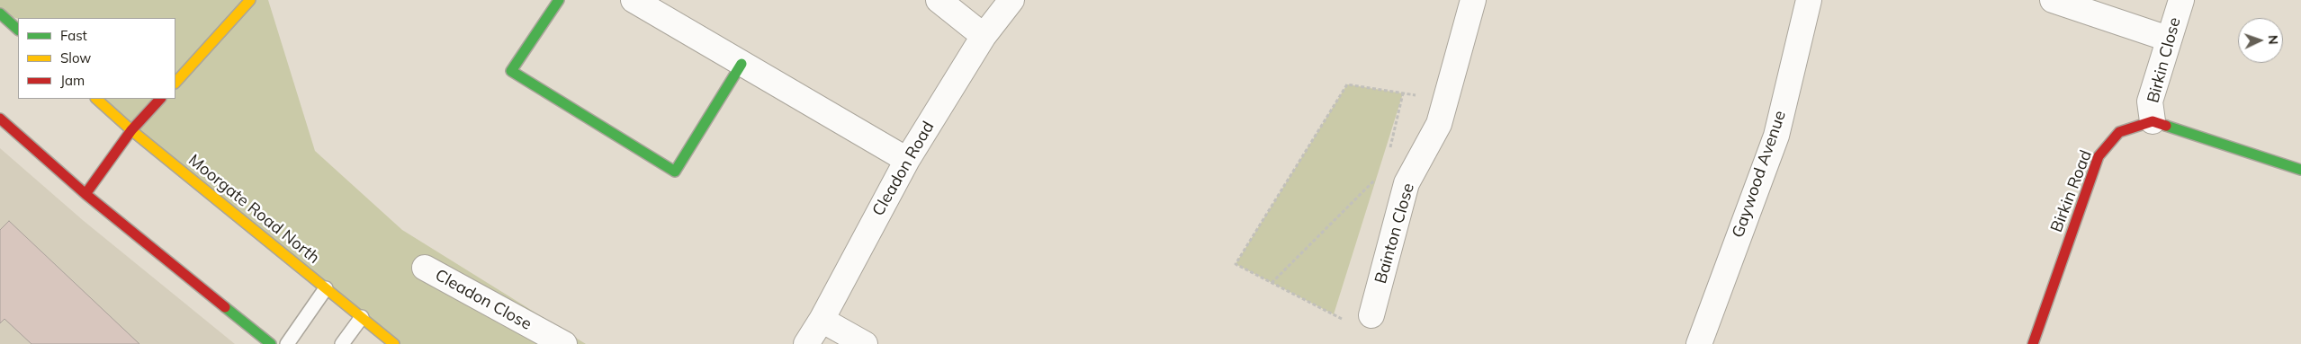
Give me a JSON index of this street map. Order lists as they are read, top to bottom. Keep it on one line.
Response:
{"streets":{"street":["Birkin Close","Cleadon Road","Gaywood Avenue","Birkin Road","Moorgate Road North","Bainton Close","Cleadon Close"]},"crossings":[["Birkin Close","Birkin Road"]],"legend":["Fast","Slow","Jam"],"north":"right"}
